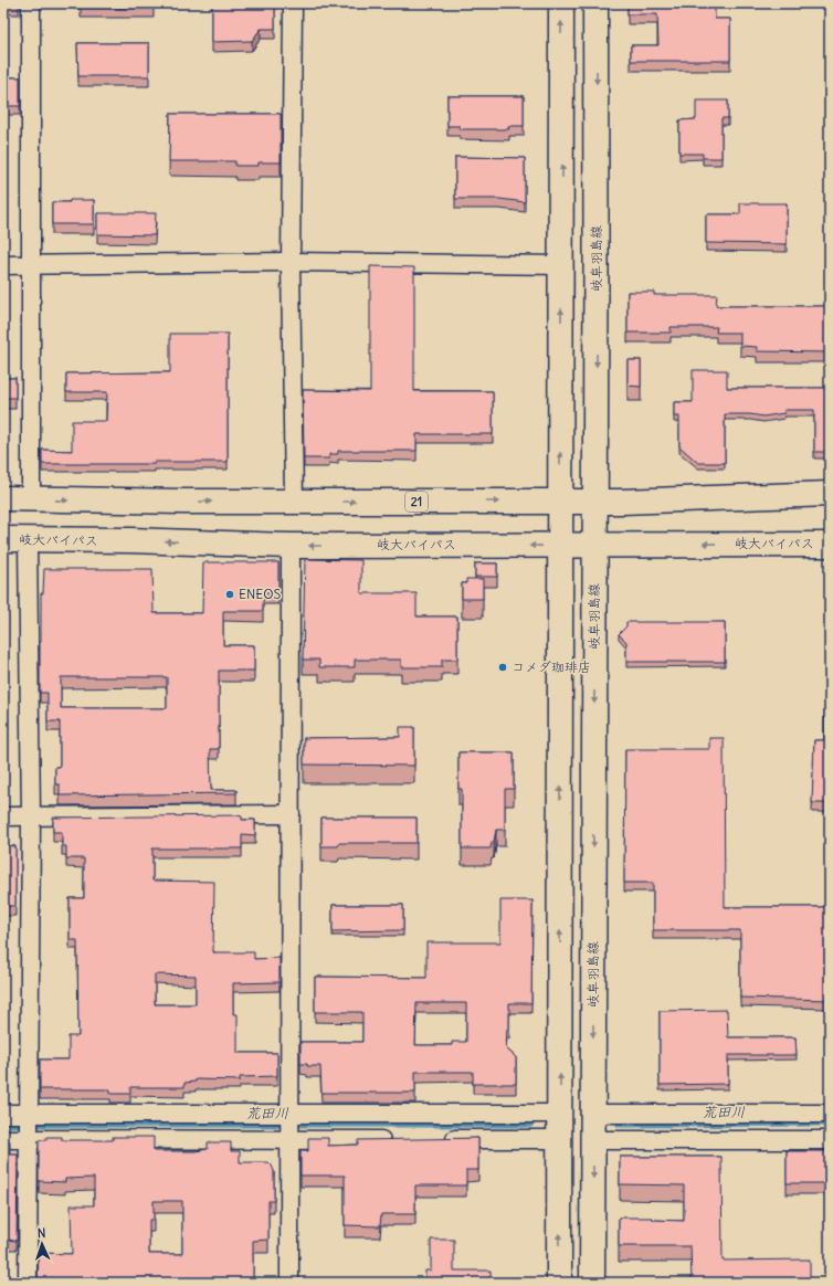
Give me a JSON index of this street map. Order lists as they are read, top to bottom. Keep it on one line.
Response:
{"streets":{"main road":["岐阜羽島線","21","岐大バイパス"]},"crossings":[["岐阜羽島線","21"],["岐阜羽島線","岐大バイパス"]],"water":["荒田川"],"places":["ENEOS","コメダ珈琲店"],"north":"top"}
